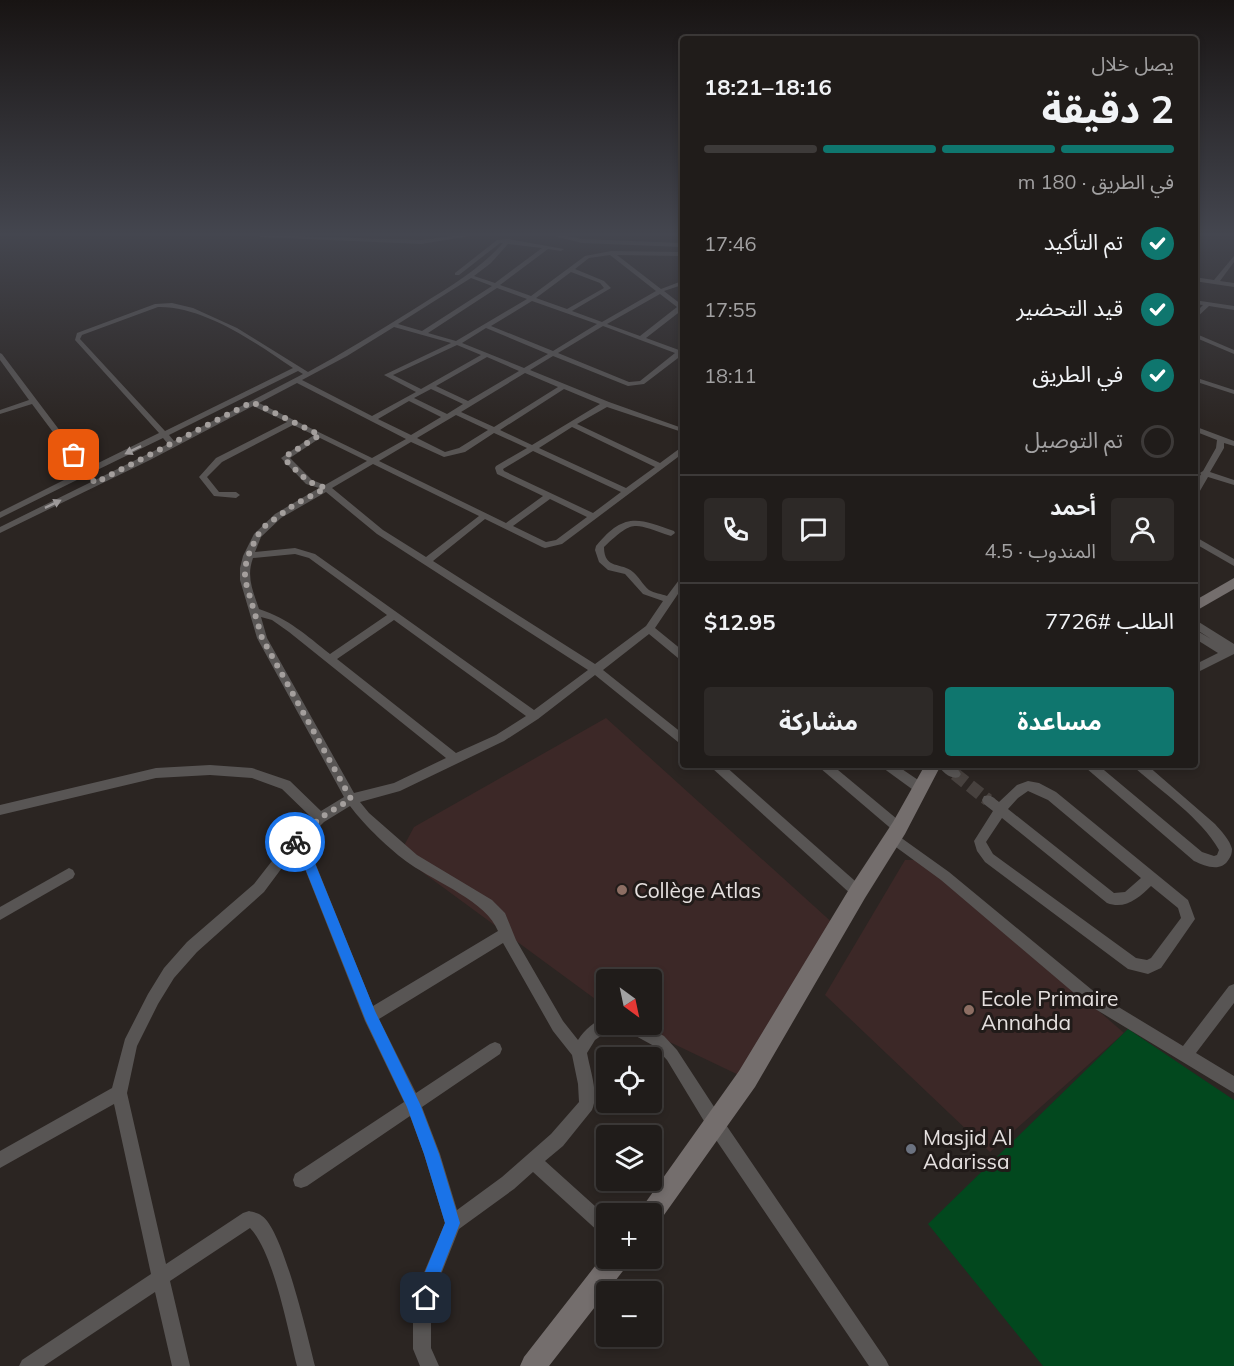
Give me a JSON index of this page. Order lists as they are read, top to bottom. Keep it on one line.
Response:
{"places":["Collège Atlas","Ecole Primaire Annahda","Masjid Al Adarissa"],"north":"bottom right","page":{"heading":["2 دقيقة","يصل خلال","18:16–18:21"],"panel":["أحمد","المندوب · 4.5","الطلب #7726","$12.95"],"bar":"في الطريق · 180 m","list":[["تم التأكيد","17:46"],["قيد التحضير","17:55"],["في الطريق","18:11"],"تم التوصيل"],"buttons":["مساعدة","مشاركة"],"map_buttons":["+","−"]}}
